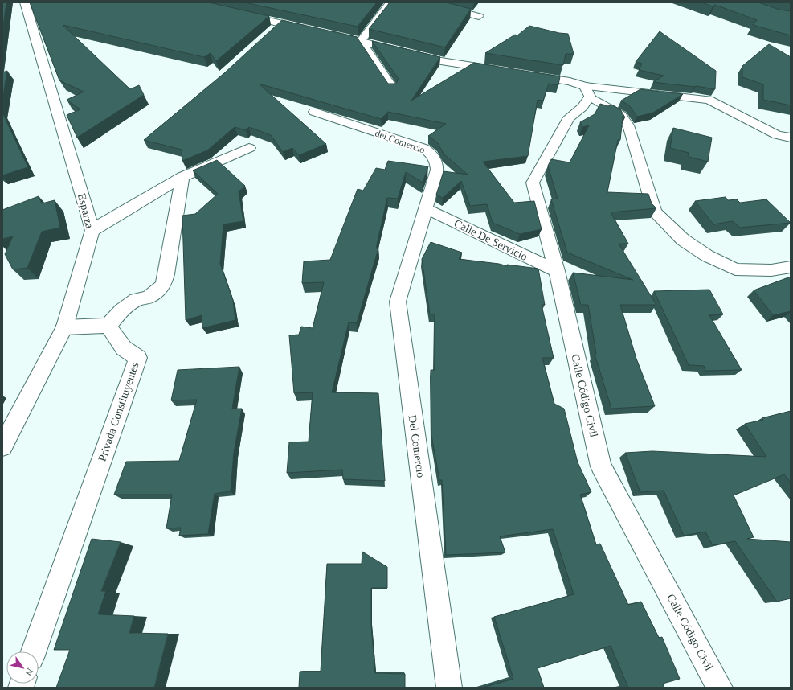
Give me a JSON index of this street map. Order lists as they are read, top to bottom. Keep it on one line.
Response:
{"streets":{"street":["del Comercio","Esparza","Calle De Servicio","Calle Código Civil","Privada Constituyentes","Del Comercio"]},"crossings":[["del Comercio","Calle De Servicio"],["del Comercio","Del Comercio"],["Calle De Servicio","Calle Código Civil"],["Calle De Servicio","Del Comercio"]],"north":"bottom right"}
